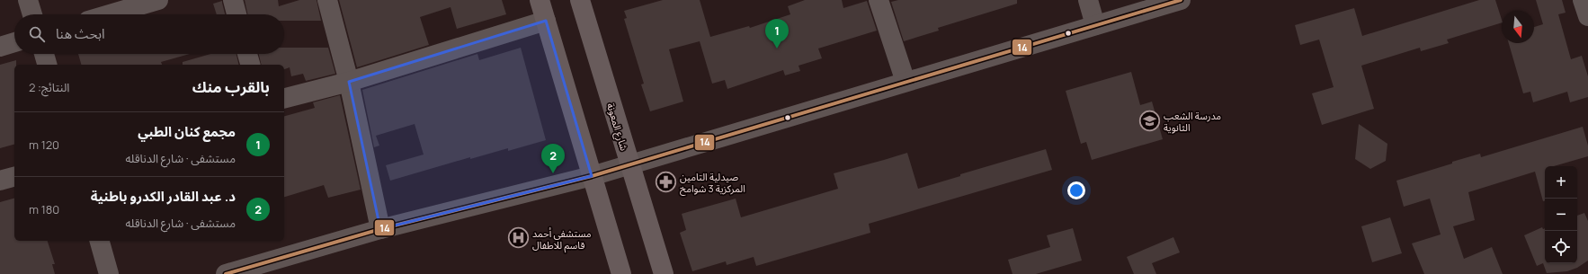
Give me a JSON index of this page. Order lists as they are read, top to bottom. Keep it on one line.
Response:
{"streets":{"highway":["شارع المعونة"]},"places":{"school or university":["مدرسة الشعب الثانوية"],"pharmacy":["صيدلية التامين المركزية 3 شوامخ"],"hospital":["مستشفى أحمد قاسم للاطفال"]},"lines":["transit line 14"],"north":"bottom","page":{"search":"ابحث هنا","pins":["1","2"],"heading":["بالقرب منك","النتائج: 2"],"list":[{"mark":"1","name":"مجمع كنان الطبي","note":"مستشفى · شارع الدناقله","value":"120 m"},{"mark":"2","name":"د. عبد القادر الكدرو باطنية","note":"مستشفى · شارع الدناقله","value":"180 m"}],"map_buttons":["+","−"]}}
